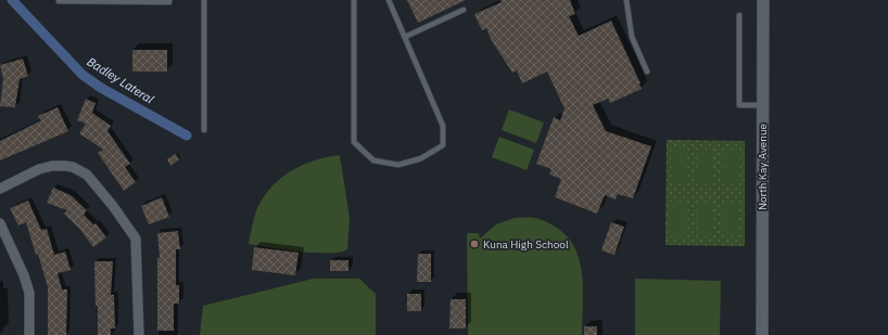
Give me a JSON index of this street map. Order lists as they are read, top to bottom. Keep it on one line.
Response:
{"streets":{"street":["North Kay Avenue"]},"water":["Badley Lateral"],"places":["Kuna High School"]}
